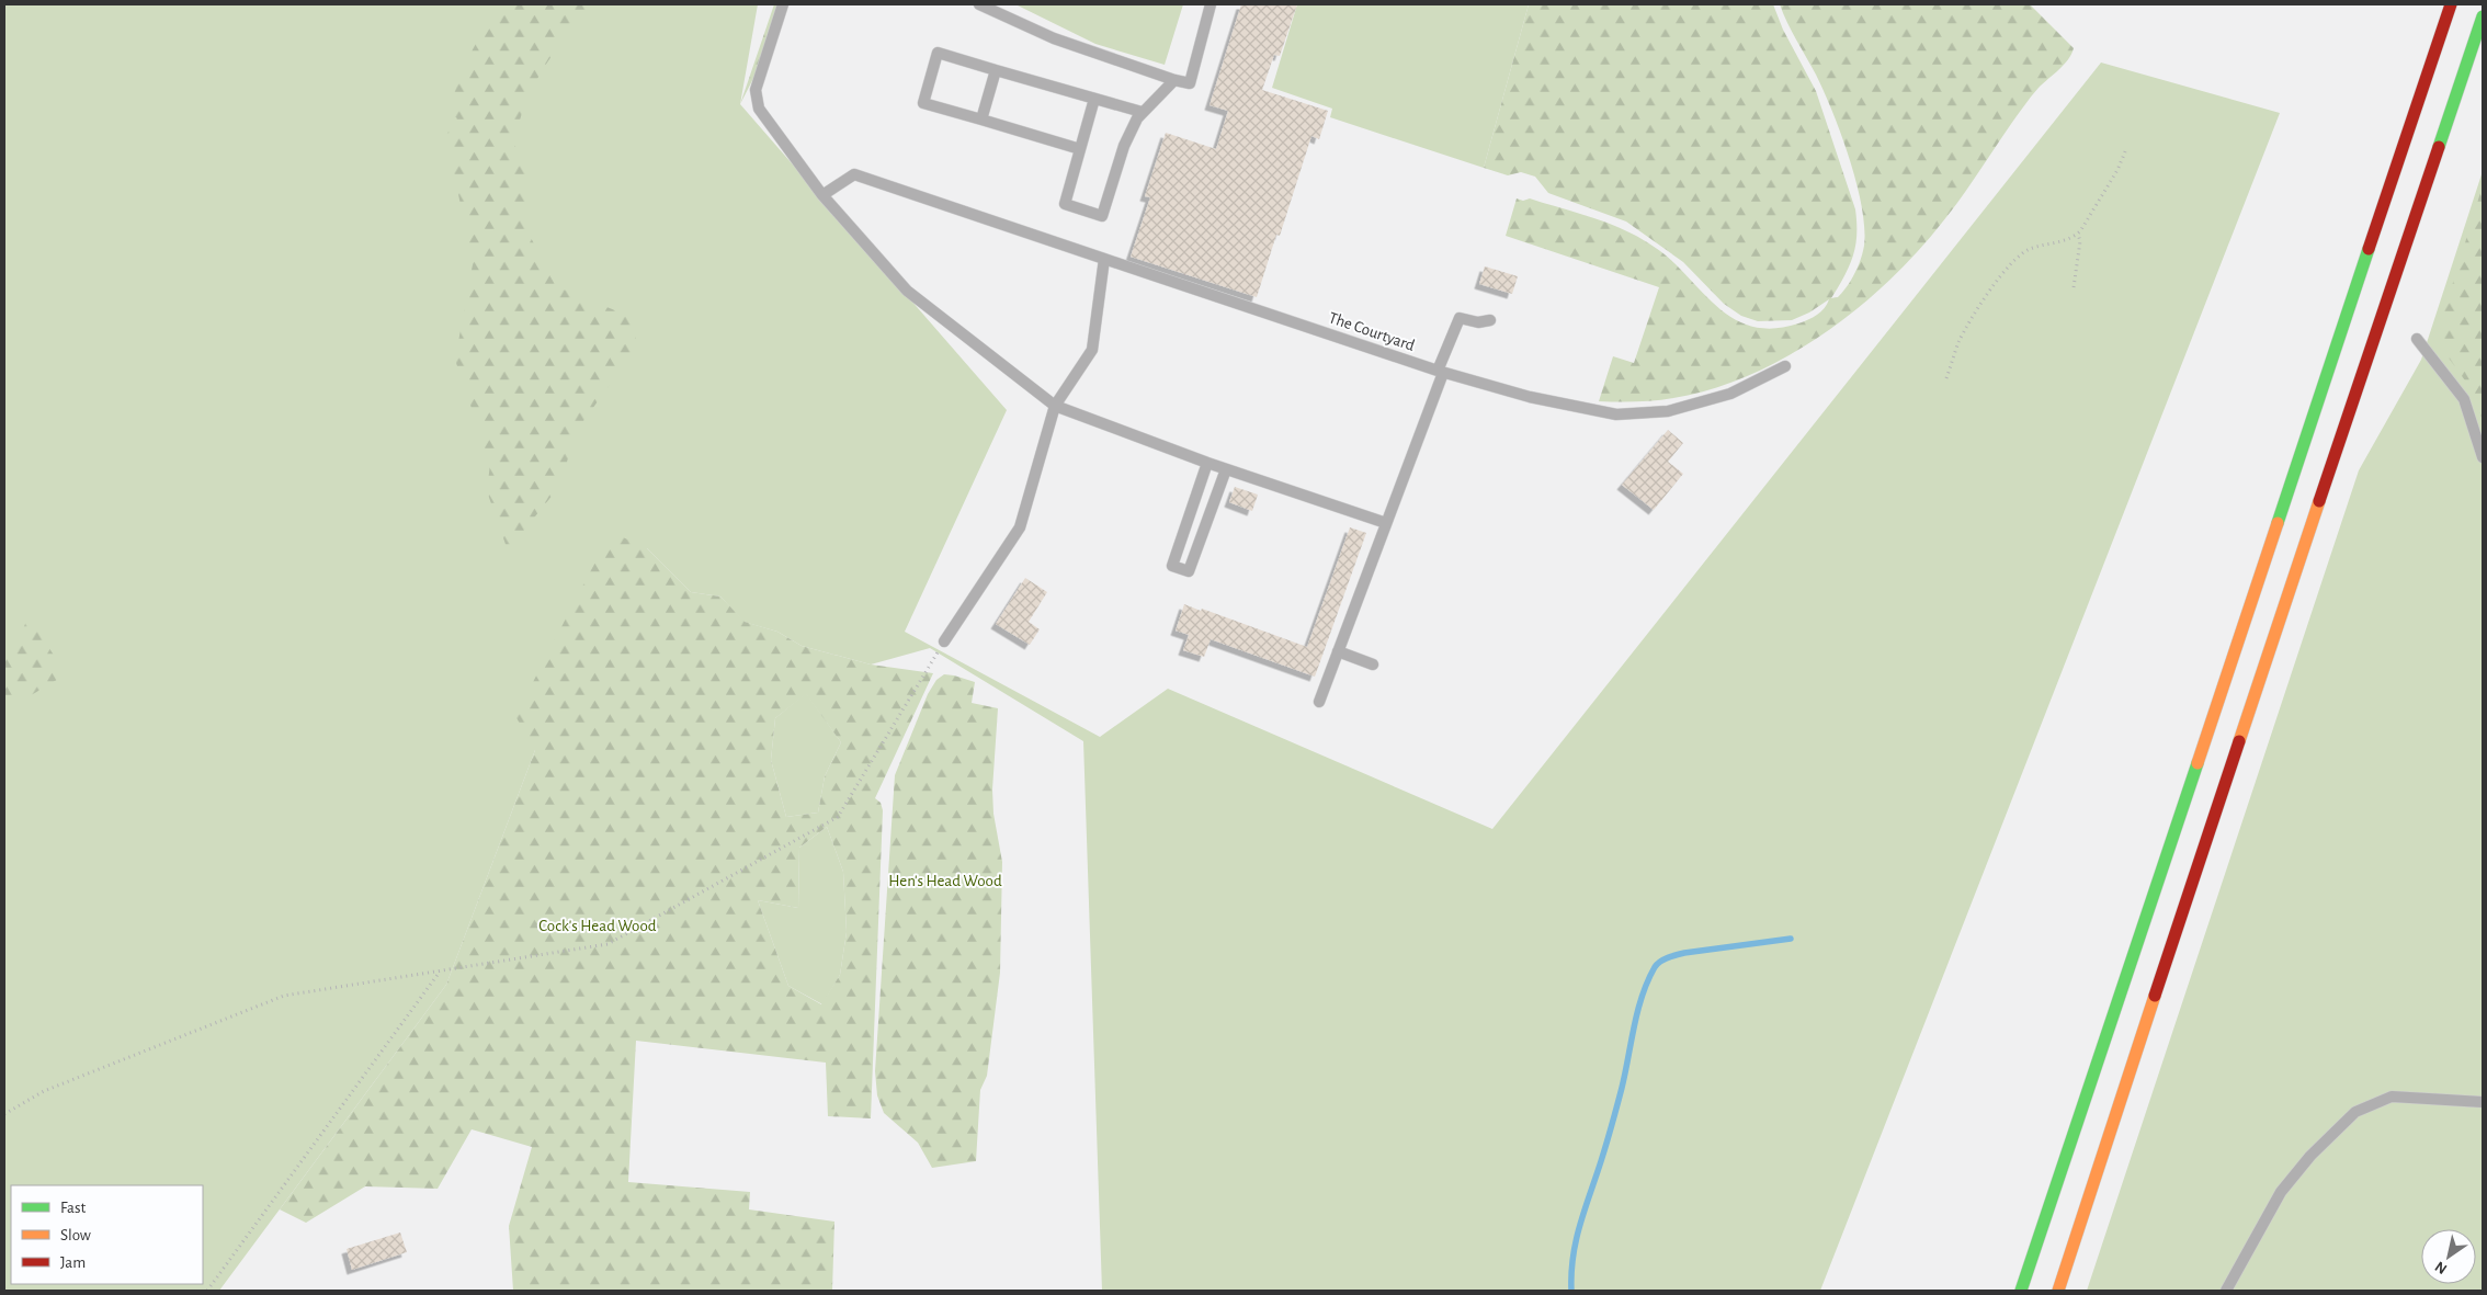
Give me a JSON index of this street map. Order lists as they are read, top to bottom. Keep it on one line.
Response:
{"streets":{"lane":["The Courtyard"]},"parks":["Hen's Head Wood","Cock's Head Wood"],"legend":["Fast","Slow","Jam"],"north":"bottom left"}
